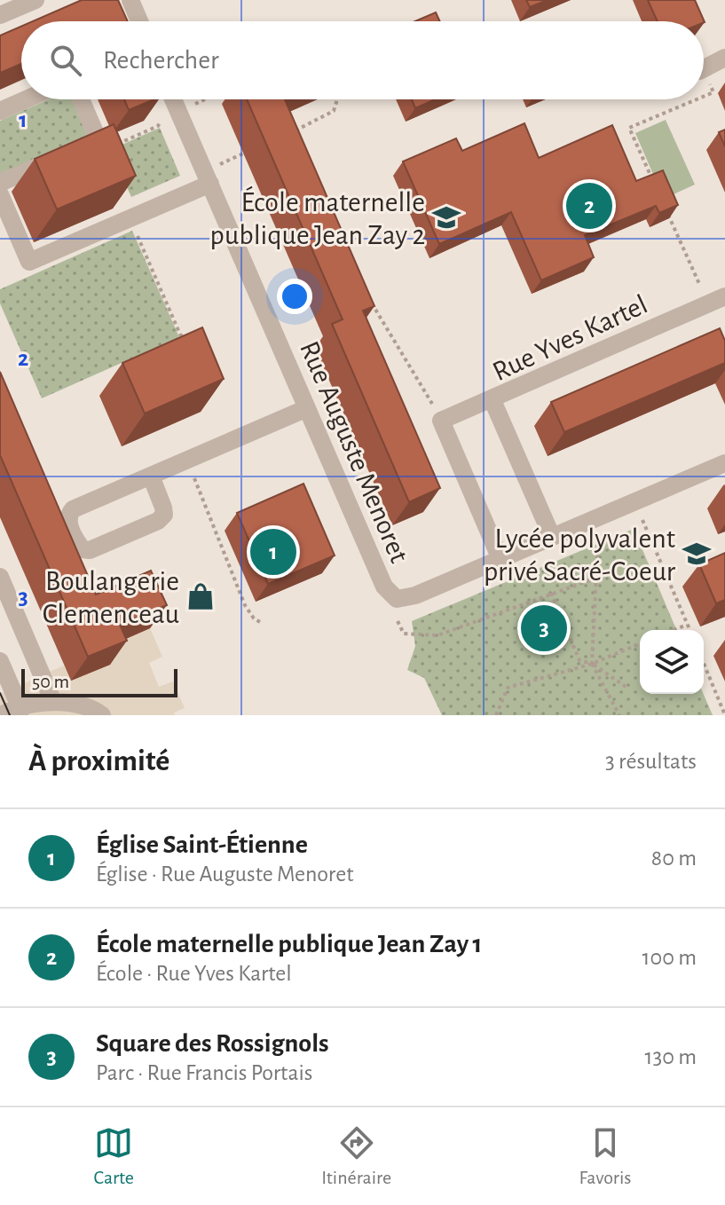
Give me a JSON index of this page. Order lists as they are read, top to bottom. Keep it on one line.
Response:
{"streets":{"street":["Rue Yves Kartel","Rue Auguste Menoret"]},"places":{"school or university":["École maternelle publique Jean Zay 2","Lycée polyvalent privé Sacré-Coeur"],"shop":["Boulangerie Clemenceau"]},"scale_bar":"50 m","page":{"search":"Rechercher","pins":["2","1","3"],"scale":"50 m","heading":["À proximité","3 résultats"],"list":[{"mark":"1","name":"Église Saint-Étienne","note":"Église · Rue Auguste Menoret","value":"80 m"},{"mark":"2","name":"École maternelle publique Jean Zay 1","note":"École · Rue Yves Kartel","value":"100 m"},{"mark":"3","name":"Square des Rossignols","note":"Parc · Rue Francis Portais","value":"130 m"}],"nav":["Carte","Itinéraire","Favoris"]},"grid":{"rows":["1","2","3"]}}
